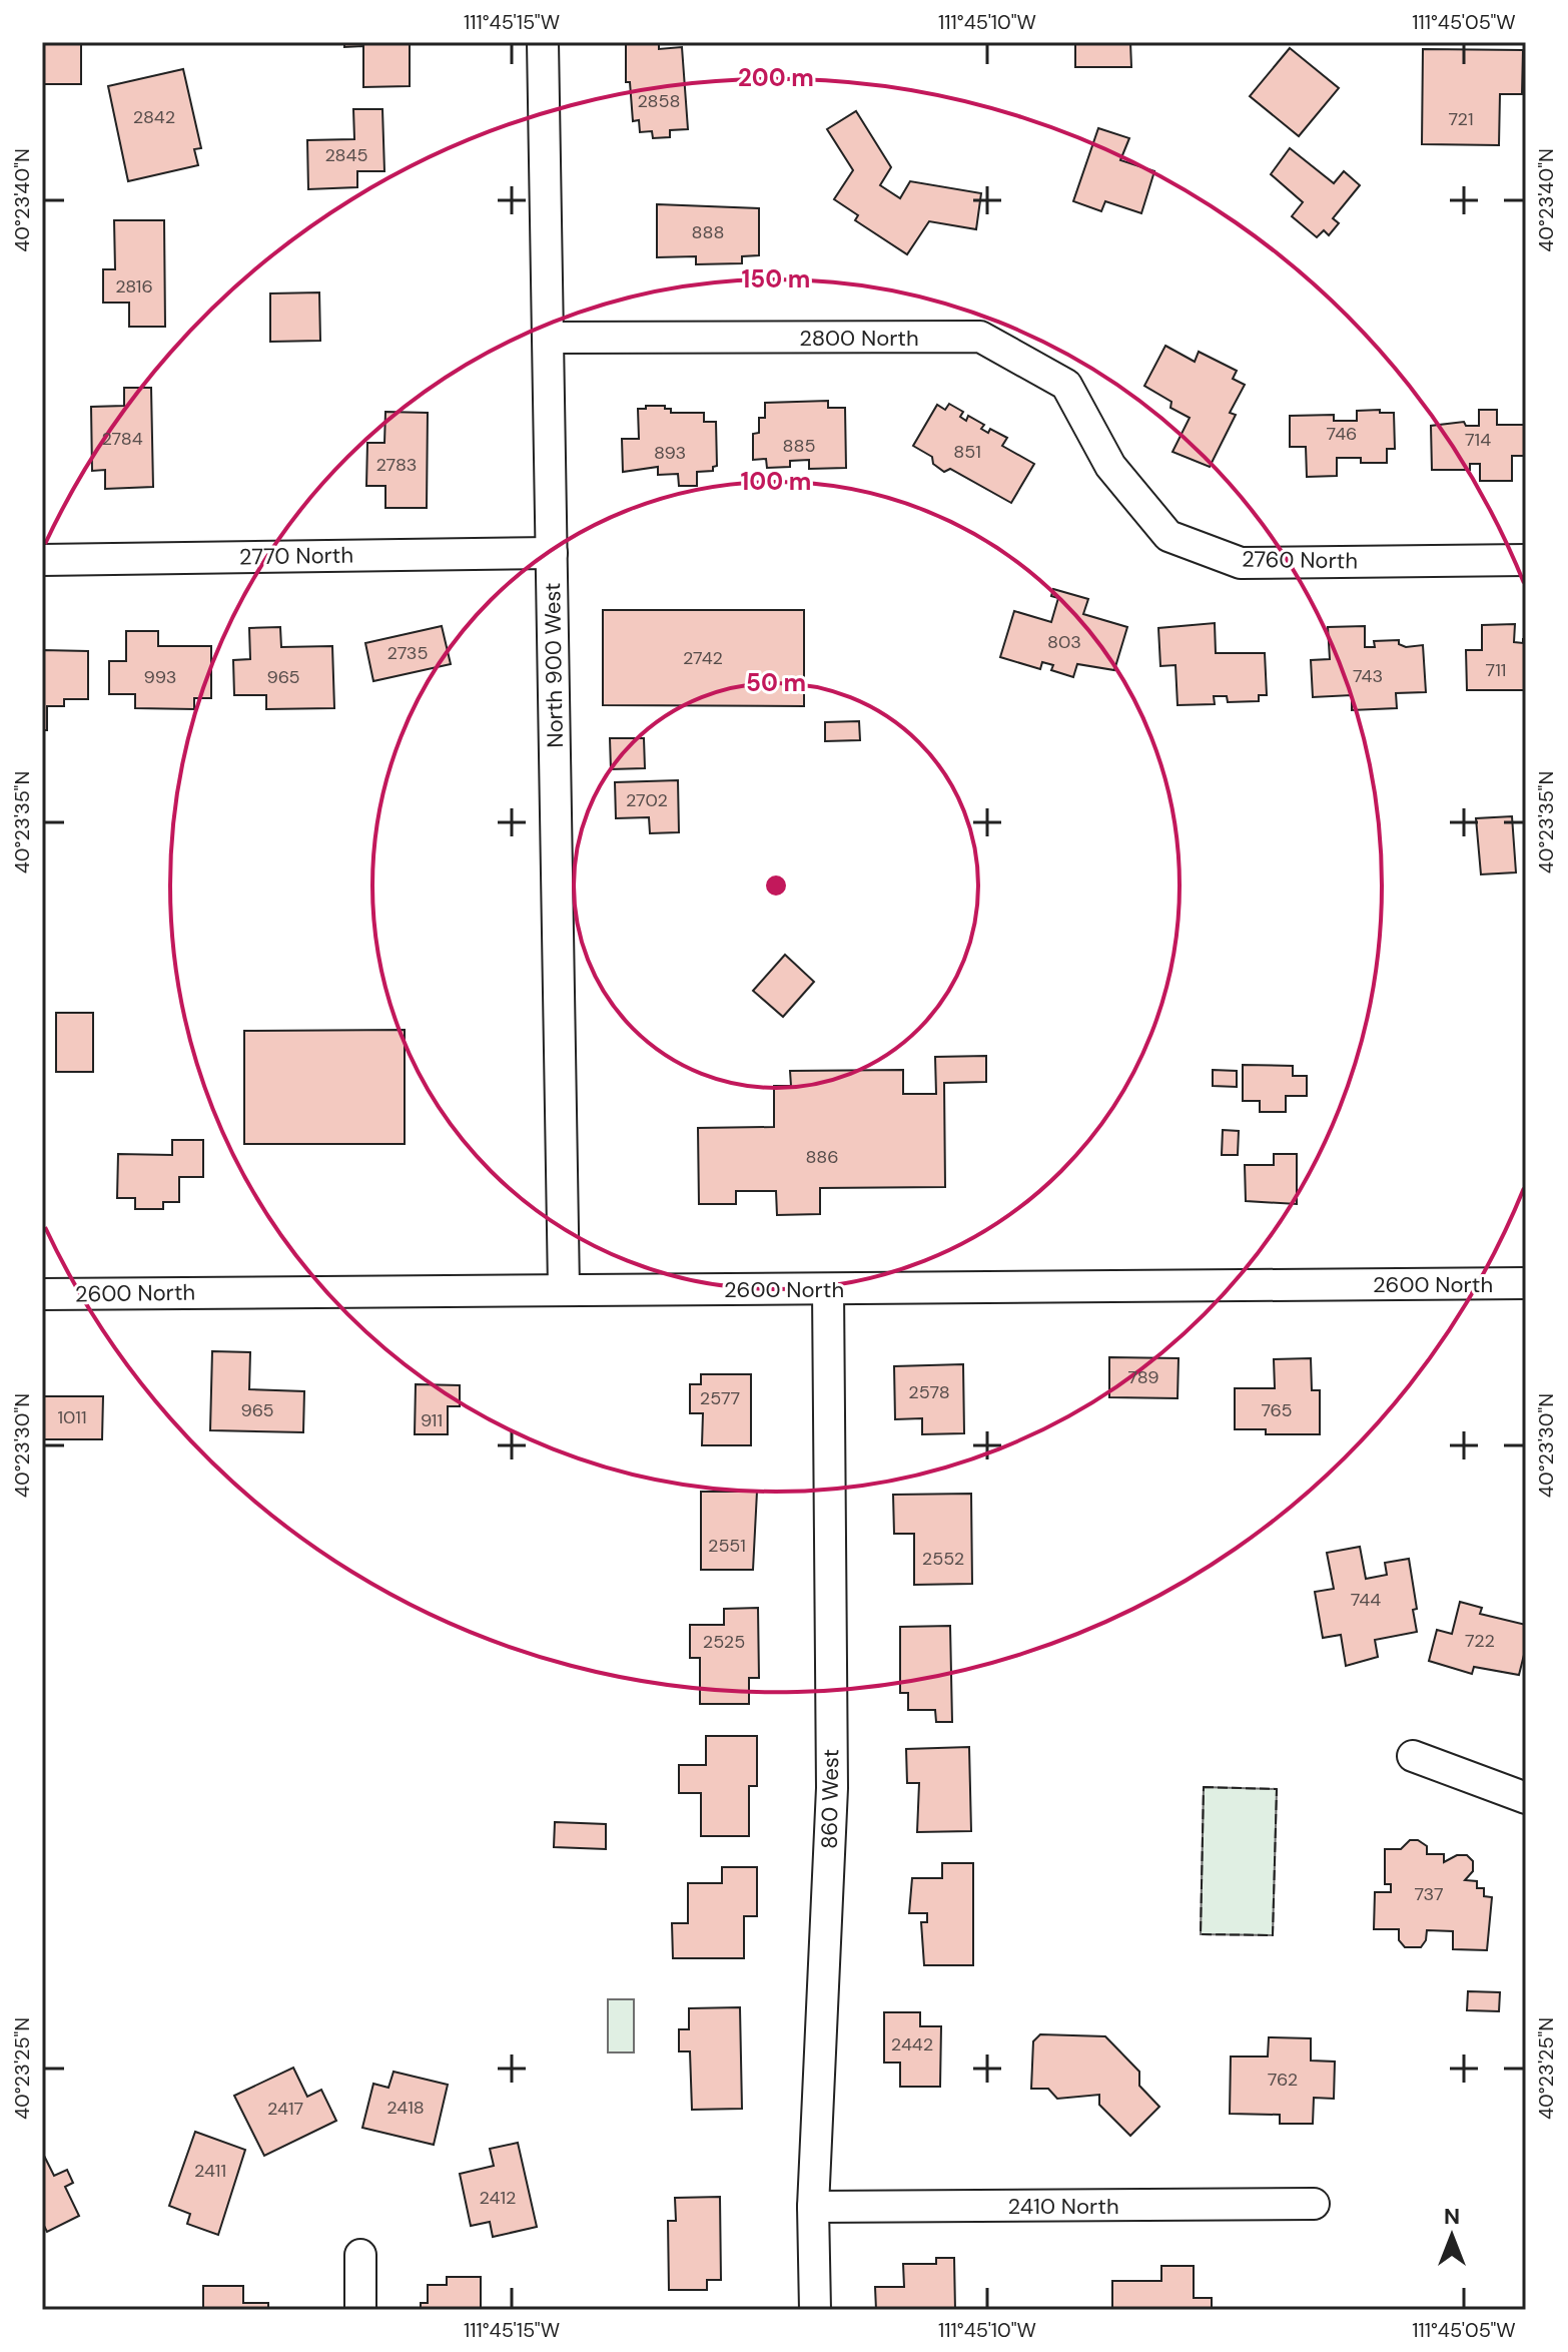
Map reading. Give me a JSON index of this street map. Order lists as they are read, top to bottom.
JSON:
{
  "streets": {
    "street": [
      "2800 North",
      "2770 North",
      "2760 North",
      "North 900 West",
      "2600 North",
      "860 West",
      "2410 North"
    ]
  },
  "crossings": [
    ["2800 North", "2760 North"],
    ["2800 North", "North 900 West"],
    ["2770 North", "North 900 West"],
    ["North 900 West", "2600 North"],
    ["2600 North", "860 West"],
    ["860 West", "2410 North"]
  ],
  "house_numbers": [
    "2858",
    "2842",
    "721",
    "2845",
    "888",
    "2816",
    "746",
    "2784",
    "714",
    "885",
    "851",
    "893",
    "2783",
    "803",
    "2735",
    "2742",
    "711",
    "743",
    "993",
    "965",
    "2702",
    "886",
    "789",
    "2578",
    "2577",
    "965",
    "765",
    "1011",
    "911",
    "2551",
    "2552",
    "744",
    "722",
    "2525",
    "737",
    "2442",
    "762",
    "2418",
    "2417",
    "2411",
    "2412"
  ],
  "north": "top",
  "coordinates": [
    "111°45'15\"W",
    "111°45'10\"W",
    "111°45'05\"W",
    "40°23'40\"N",
    "40°23'35\"N",
    "40°23'30\"N",
    "40°23'25\"N"
  ],
  "rings": [
    "200 m",
    "150 m",
    "100 m",
    "50 m"
  ]
}
